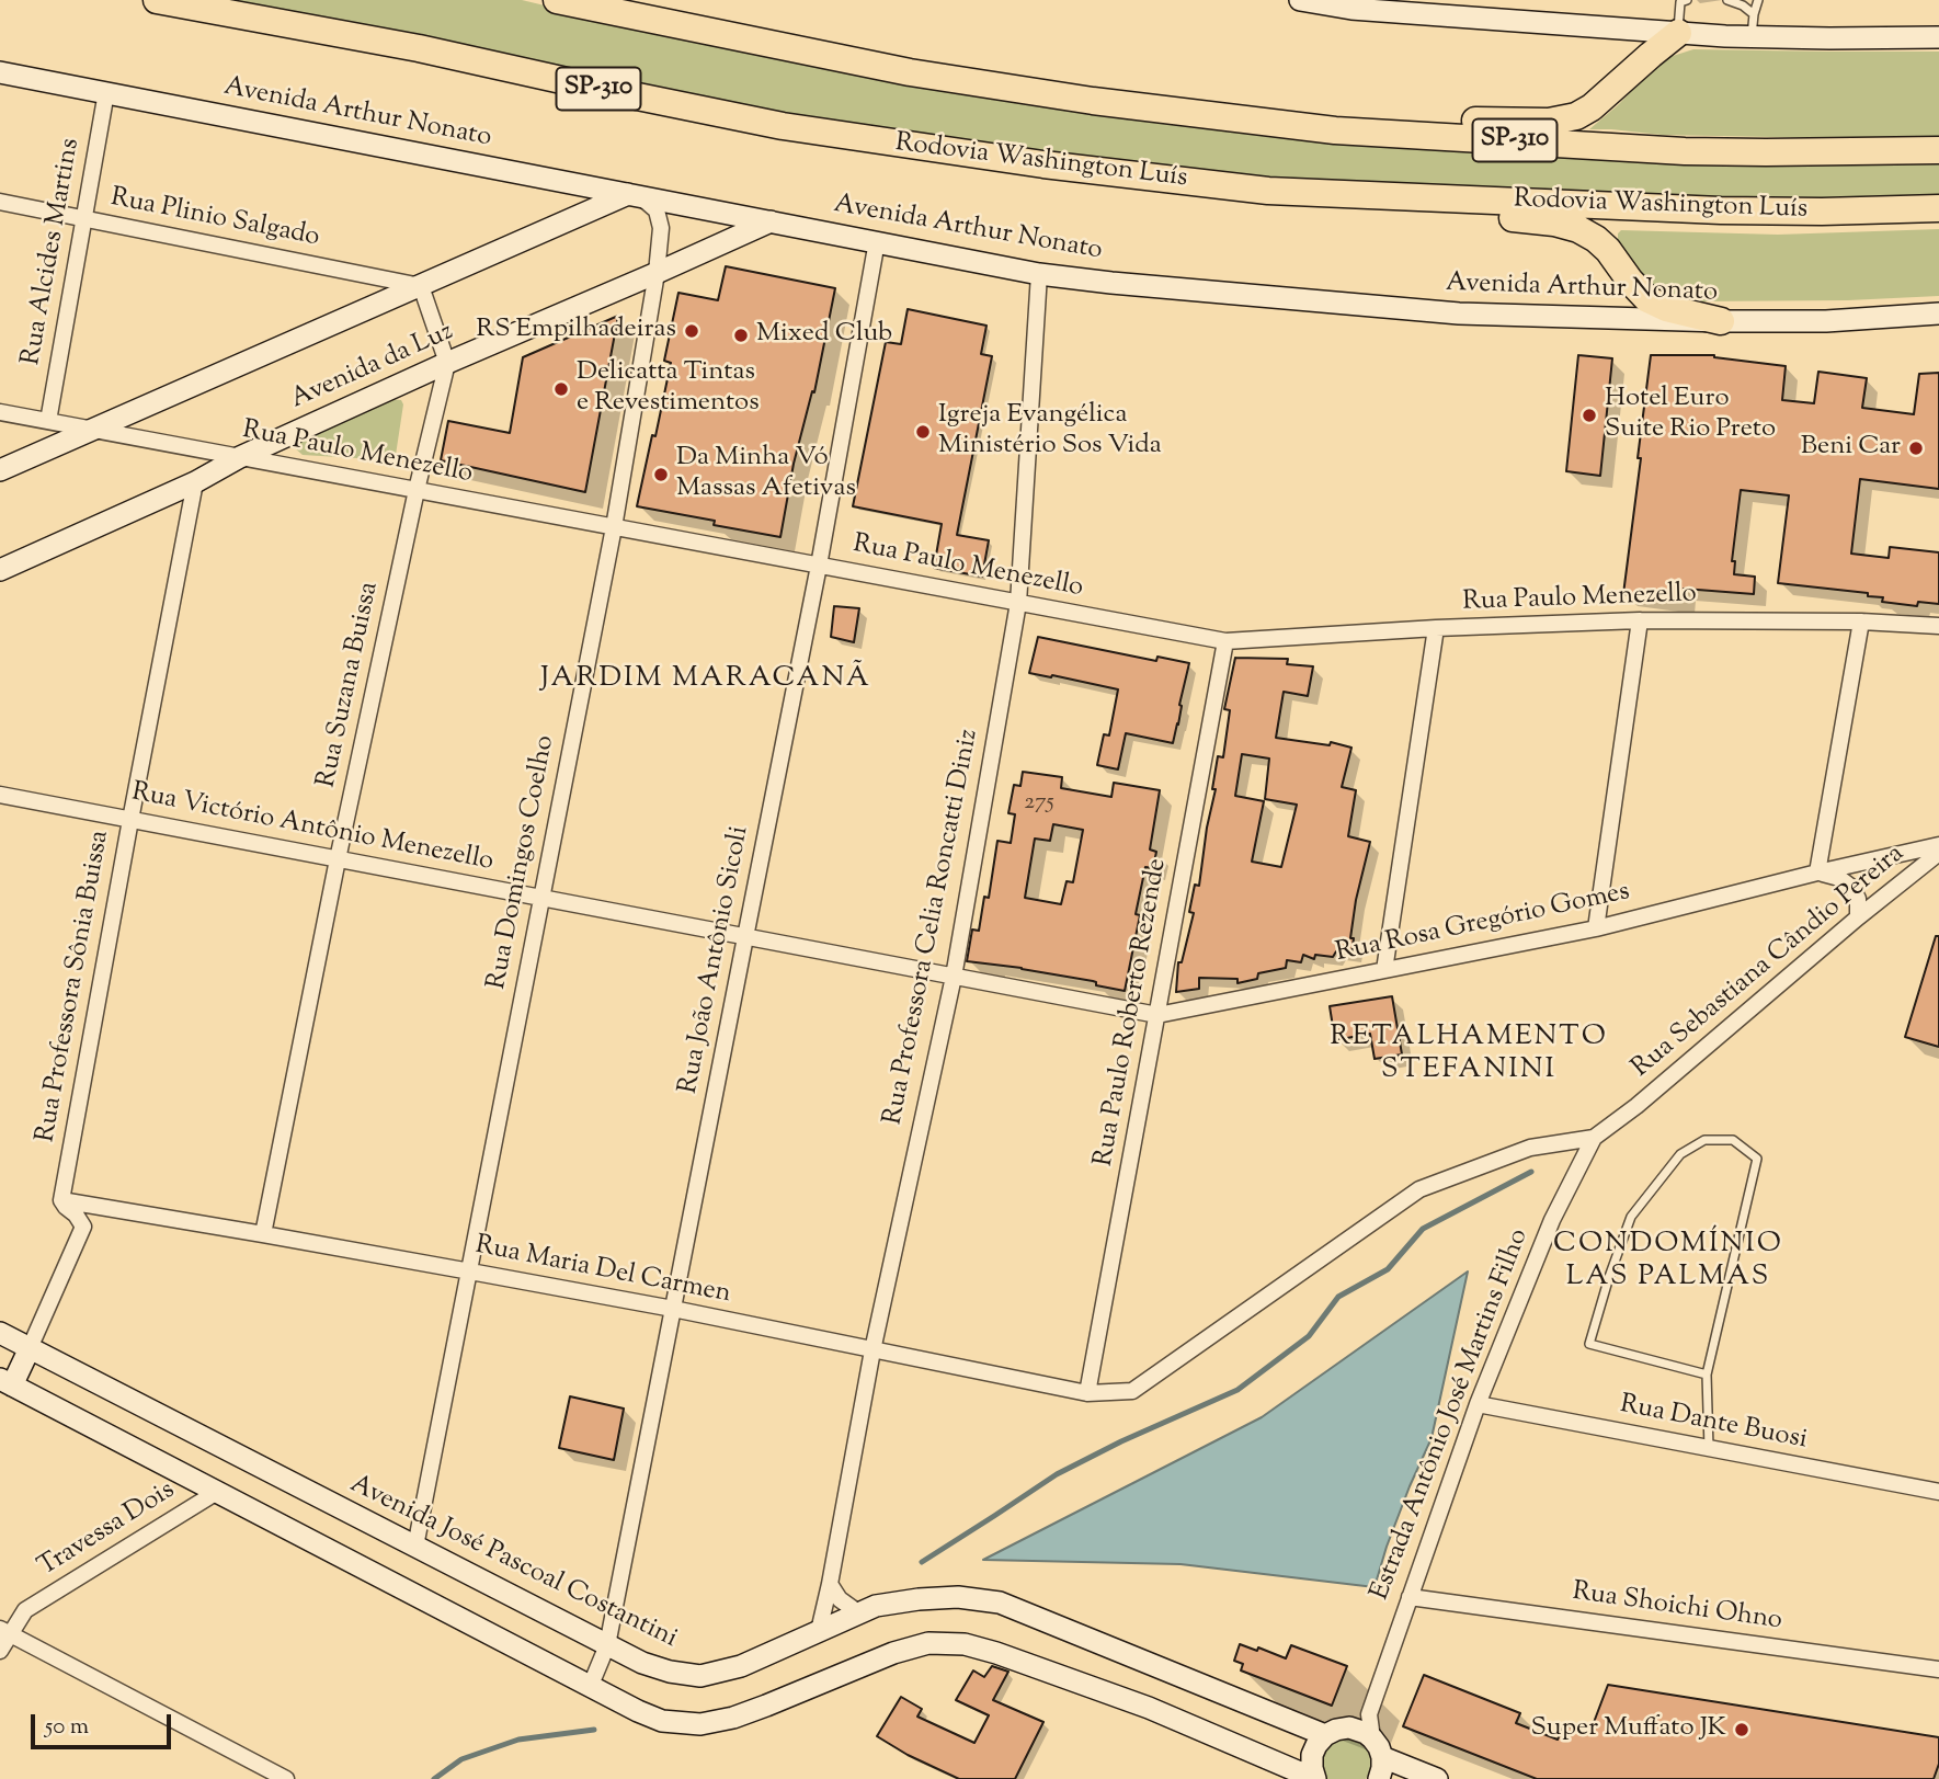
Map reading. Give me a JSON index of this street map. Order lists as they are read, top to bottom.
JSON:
{
  "streets": {
    "highway": ["SP-310", "Rodovia Washington Luís"],
    "main road": ["Avenida Arthur Nonato", "Avenida da Luz", "Avenida José Pascoal Costantini"],
    "street": [
      "Rua Plinio Salgado",
      "Rua Alcides Martins",
      "Rua Paulo Menezello",
      "Rua Suzana Buissa",
      "Rua Victório Antônio Menezello",
      "Rua Domingos Coelho",
      "Rua Rosa Gregório Gomes",
      "Rua Professora Celia Roncatti Diniz",
      "Rua João Antônio Sicoli",
      "Rua Sebastiana Cândio Pereira",
      "Rua Professora Sônia Buissa",
      "Rua Paulo Roberto Rezende",
      "Rua Maria Del Carmen",
      "Estrada Antônio José Martins Filho",
      "Rua Dante Buosi",
      "Travessa Dois",
      "Rua Shoichi Ohno"
    ]
  },
  "crossings": [
    ["Avenida Arthur Nonato", "Rua Alcides Martins"],
    ["Avenida Arthur Nonato", "Avenida da Luz"],
    ["Avenida Arthur Nonato", "Rua Domingos Coelho"],
    ["Avenida Arthur Nonato", "Rua Professora Celia Roncatti Diniz"],
    ["Avenida Arthur Nonato", "Rua João Antônio Sicoli"],
    ["Rua Plinio Salgado", "Rua Alcides Martins"],
    ["Rua Plinio Salgado", "Avenida da Luz"],
    ["Rua Alcides Martins", "Rua Paulo Menezello"],
    ["Avenida da Luz", "Rua Paulo Menezello"],
    ["Avenida da Luz", "Rua Suzana Buissa"],
    ["Avenida da Luz", "Rua Domingos Coelho"],
    ["Avenida da Luz", "Rua Professora Sônia Buissa"],
    ["Rua Paulo Menezello", "Rua Suzana Buissa"],
    ["Rua Paulo Menezello", "Rua Domingos Coelho"],
    ["Rua Paulo Menezello", "Rua Professora Celia Roncatti Diniz"],
    ["Rua Paulo Menezello", "Rua João Antônio Sicoli"],
    ["Rua Paulo Menezello", "Rua Paulo Roberto Rezende"],
    ["Rua Suzana Buissa", "Rua Victório Antônio Menezello"],
    ["Rua Suzana Buissa", "Rua Maria Del Carmen"],
    ["Rua Victório Antônio Menezello", "Rua Domingos Coelho"],
    ["Rua Victório Antônio Menezello", "Rua Rosa Gregório Gomes"],
    ["Rua Victório Antônio Menezello", "Rua Professora Celia Roncatti Diniz"],
    ["Rua Victório Antônio Menezello", "Rua João Antônio Sicoli"],
    ["Rua Victório Antônio Menezello", "Rua Professora Sônia Buissa"],
    ["Rua Victório Antônio Menezello", "Rua Paulo Roberto Rezende"],
    ["Rua Domingos Coelho", "Rua Maria Del Carmen"],
    ["Rua Domingos Coelho", "Avenida José Pascoal Costantini"],
    ["Rua Rosa Gregório Gomes", "Rua Paulo Roberto Rezende"],
    ["Rua Professora Celia Roncatti Diniz", "Rua Maria Del Carmen"],
    ["Rua Professora Celia Roncatti Diniz", "Avenida José Pascoal Costantini"],
    ["Rua João Antônio Sicoli", "Rua Maria Del Carmen"],
    ["Rua João Antônio Sicoli", "Avenida José Pascoal Costantini"],
    ["Rua Sebastiana Cândio Pereira", "Rua Maria Del Carmen"],
    ["Rua Sebastiana Cândio Pereira", "Estrada Antônio José Martins Filho"],
    ["Rua Professora Sônia Buissa", "Rua Maria Del Carmen"],
    ["Rua Paulo Roberto Rezende", "Rua Maria Del Carmen"],
    ["Rua Maria Del Carmen", "Estrada Antônio José Martins Filho"],
    ["Estrada Antônio José Martins Filho", "Rua Dante Buosi"],
    ["Estrada Antônio José Martins Filho", "Rua Shoichi Ohno"]
  ],
  "districts": ["JARDIM MARACANÃ", "RETALHAMENTO STEFANINI", "CONDOMÍNIO LAS PALMAS"],
  "places": [
    "RS Empilhadeiras",
    "Mixed Club",
    "Delicatta Tintas e Revestimentos",
    "Hotel Euro Suite Rio Preto",
    "Igreja Evangélica Ministério Sos Vida",
    "Beni Car",
    "Da Minha Vó Massas Afetivas",
    "Super Muffato JK"
  ],
  "house_numbers": ["275"],
  "scale_bar": "50 m"
}
